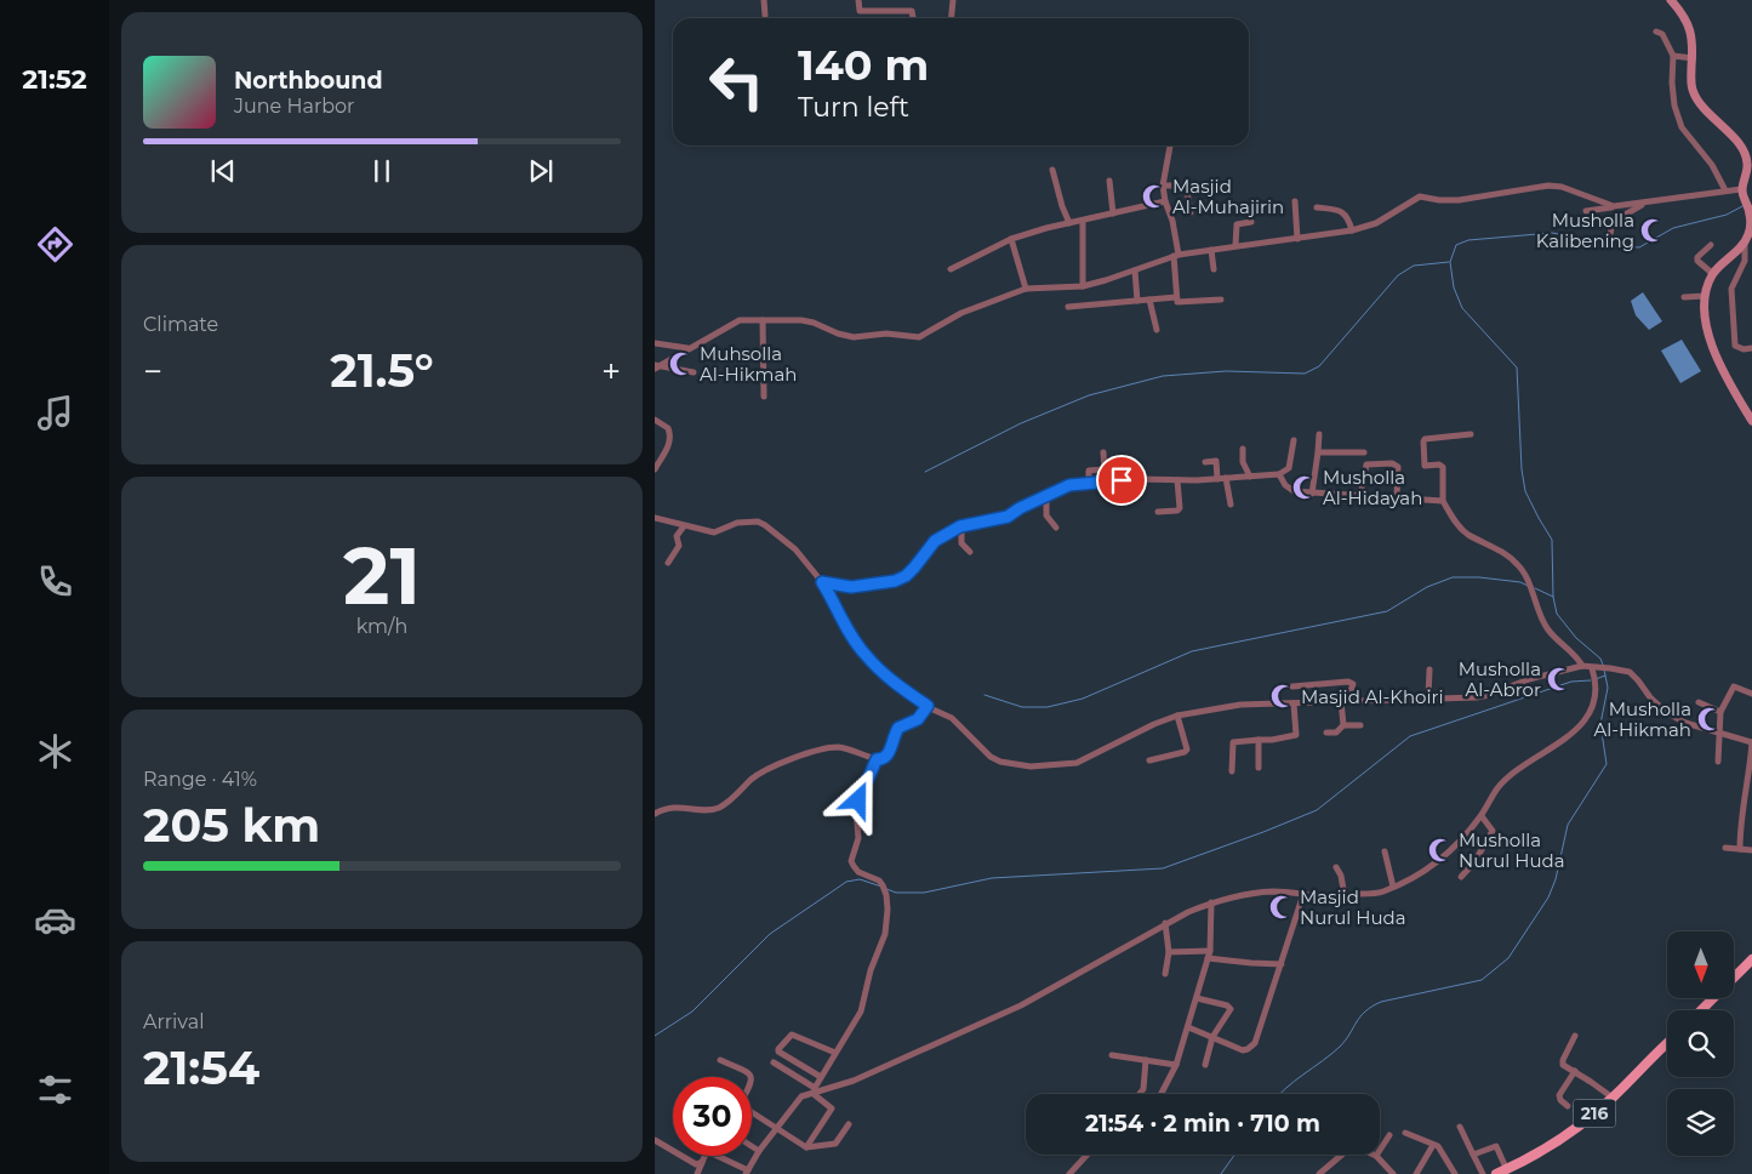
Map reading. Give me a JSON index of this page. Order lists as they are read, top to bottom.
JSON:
{
  "streets": {
    "main road": ["216"]
  },
  "places": {
    "mosque": [
      "Masjid Al-Muhajirin",
      "Musholla Kalibening",
      "Muhsolla Al-Hikmah",
      "Musholla Al-Hidayah",
      "Musholla Al-Abror",
      "Masjid Al-Khoiri",
      "Musholla Al-Hikmah",
      "Musholla Nurul Huda",
      "Masjid Nurul Huda"
    ]
  },
  "north": "bottom",
  "page": {
    "tabs": "21:52",
    "turn": ["140 m", "Turn left"],
    "song": ["Northbound", "June Harbor"],
    "tile": [
      "Climate",
      ["21", "km/h"],
      ["Range · 41%", "205 km"],
      ["Arrival", "21:54"]
    ],
    "heat": ["−", "21.5°", "+"],
    "limit": "30",
    "trip": "21:54 · 2 min · 710 m"
  }
}
